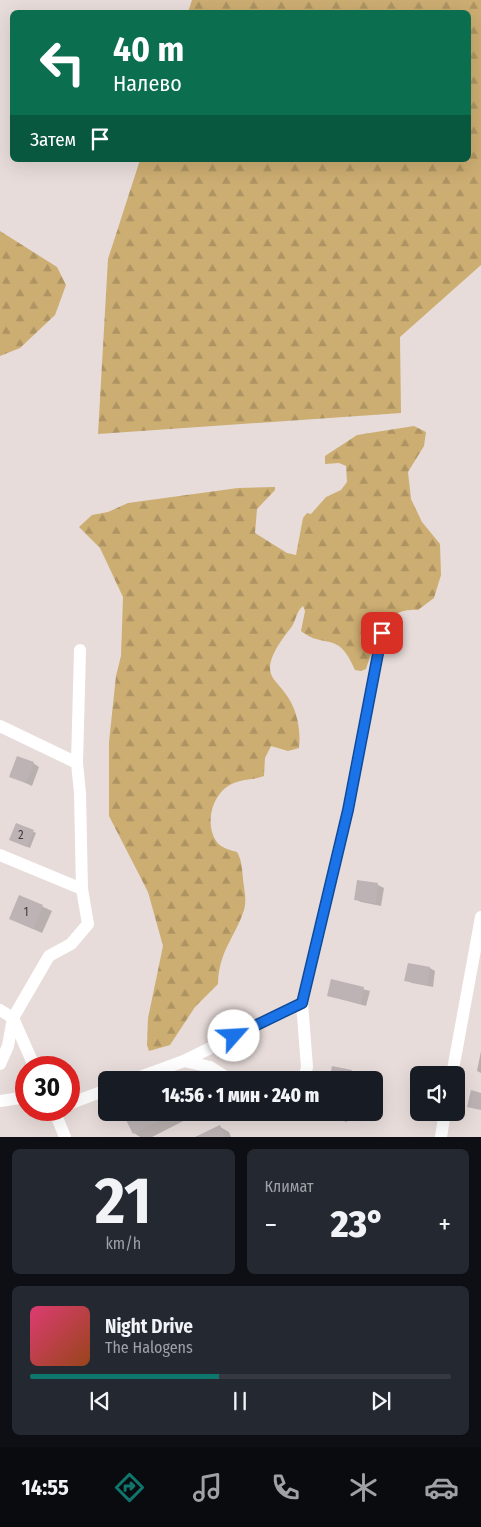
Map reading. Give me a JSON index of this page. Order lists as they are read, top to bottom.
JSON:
{
  "house_numbers": ["2", "1"],
  "page": {
    "turn": ["40 m", "Налево"],
    "then": "Затем",
    "limit": "30",
    "trip": "14:56 · 1 мин · 240 m",
    "tile": [
      ["21", "km/h"],
      "Климат"
    ],
    "heat": ["−", "23°", "+"],
    "song": ["Night Drive", "The Halogens"],
    "tabs": "14:55"
  }
}
